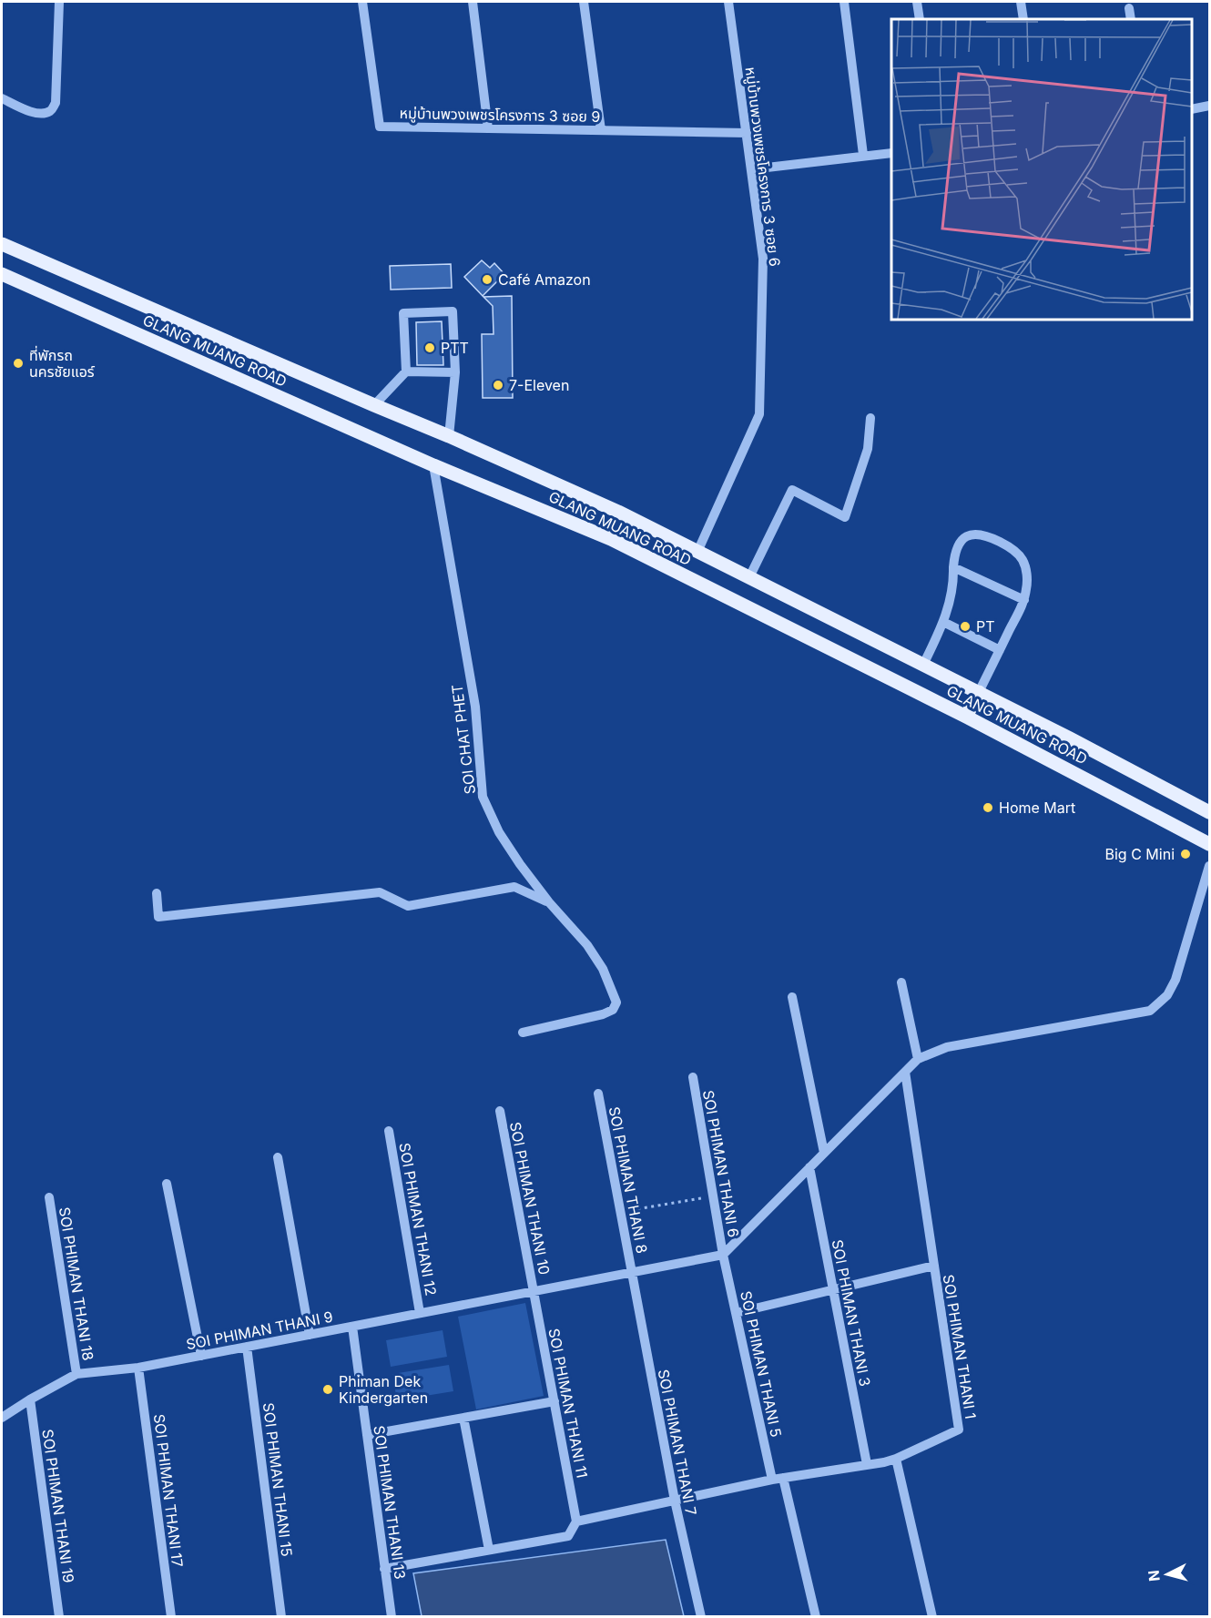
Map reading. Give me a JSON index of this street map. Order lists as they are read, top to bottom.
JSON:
{
  "streets": {
    "main road": ["GLANG MUANG ROAD"],
    "street": [
      "หมู่บ้านพวงเพชรโครงการ 3 ซอย 9",
      "หมู่บ้านพวงเพชรโครงการ 3 ซอย 6",
      "SOI CHAT PHET",
      "SOI PHIMAN THANI 6",
      "SOI PHIMAN THANI 8",
      "SOI PHIMAN THANI 10",
      "SOI PHIMAN THANI 12",
      "SOI PHIMAN THANI 18",
      "SOI PHIMAN THANI 3",
      "SOI PHIMAN THANI 9",
      "SOI PHIMAN THANI 1",
      "SOI PHIMAN THANI 5",
      "SOI PHIMAN THANI 11",
      "SOI PHIMAN THANI 7",
      "SOI PHIMAN THANI 15",
      "SOI PHIMAN THANI 17",
      "SOI PHIMAN THANI 13",
      "SOI PHIMAN THANI 19"
    ]
  },
  "crossings": [
    ["หมู่บ้านพวงเพชรโครงการ 3 ซอย 9", "หมู่บ้านพวงเพชรโครงการ 3 ซอย 6"],
    ["หมู่บ้านพวงเพชรโครงการ 3 ซอย 6", "GLANG MUANG ROAD"],
    ["GLANG MUANG ROAD", "SOI CHAT PHET"],
    ["SOI PHIMAN THANI 6", "SOI PHIMAN THANI 9"],
    ["SOI PHIMAN THANI 6", "SOI PHIMAN THANI 5"],
    ["SOI PHIMAN THANI 8", "SOI PHIMAN THANI 9"],
    ["SOI PHIMAN THANI 8", "SOI PHIMAN THANI 7"],
    ["SOI PHIMAN THANI 10", "SOI PHIMAN THANI 9"],
    ["SOI PHIMAN THANI 10", "SOI PHIMAN THANI 11"],
    ["SOI PHIMAN THANI 12", "SOI PHIMAN THANI 9"],
    ["SOI PHIMAN THANI 18", "SOI PHIMAN THANI 9"],
    ["SOI PHIMAN THANI 9", "SOI PHIMAN THANI 5"],
    ["SOI PHIMAN THANI 9", "SOI PHIMAN THANI 11"],
    ["SOI PHIMAN THANI 9", "SOI PHIMAN THANI 7"],
    ["SOI PHIMAN THANI 9", "SOI PHIMAN THANI 15"],
    ["SOI PHIMAN THANI 9", "SOI PHIMAN THANI 17"],
    ["SOI PHIMAN THANI 9", "SOI PHIMAN THANI 13"],
    ["SOI PHIMAN THANI 9", "SOI PHIMAN THANI 19"]
  ],
  "places": [
    "Café Amazon",
    "PTT",
    "ที่พักรถ นครชัยแอร์",
    "7-Eleven",
    "PT",
    "Home Mart",
    "Big C Mini",
    "Phiman Dek Kindergarten"
  ],
  "north": "left"
}
